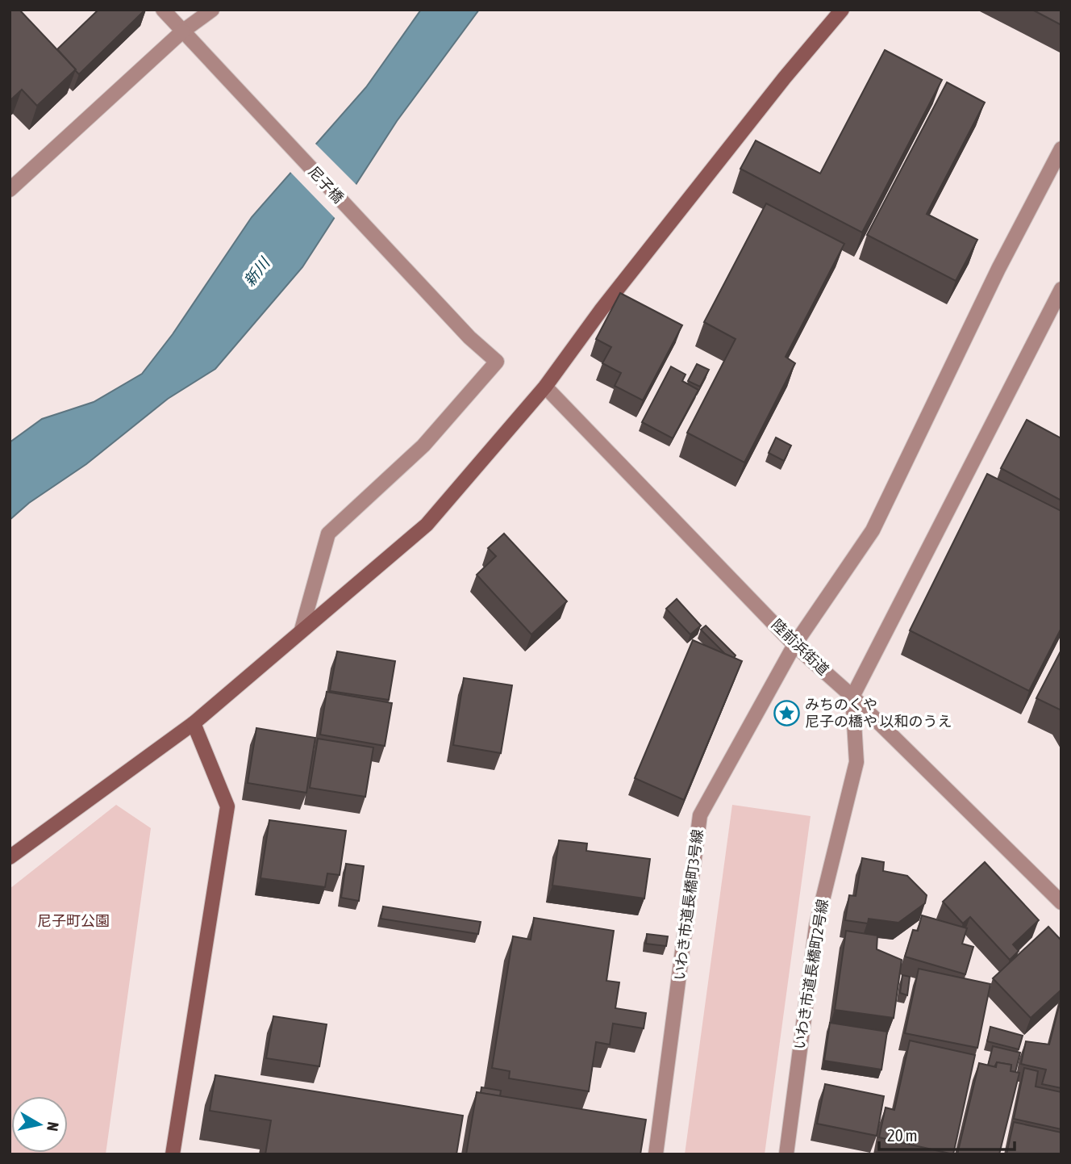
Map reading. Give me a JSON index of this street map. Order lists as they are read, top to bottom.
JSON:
{
  "streets": {
    "street": [
      "尼子橋",
      "陸前浜街道",
      "いわき市道長橋町3号線",
      "いわき市道長橋町2号線"
    ]
  },
  "crossings": [
    ["陸前浜街道", "いわき市道長橋町3号線"],
    ["陸前浜街道", "いわき市道長橋町2号線"]
  ],
  "water": ["新川"],
  "parks": ["尼子町公園"],
  "places": {
    "place": ["みちのくや 尼子の橋や 以和のうえ"]
  },
  "scale_bar": "20 m",
  "north": "right"
}
